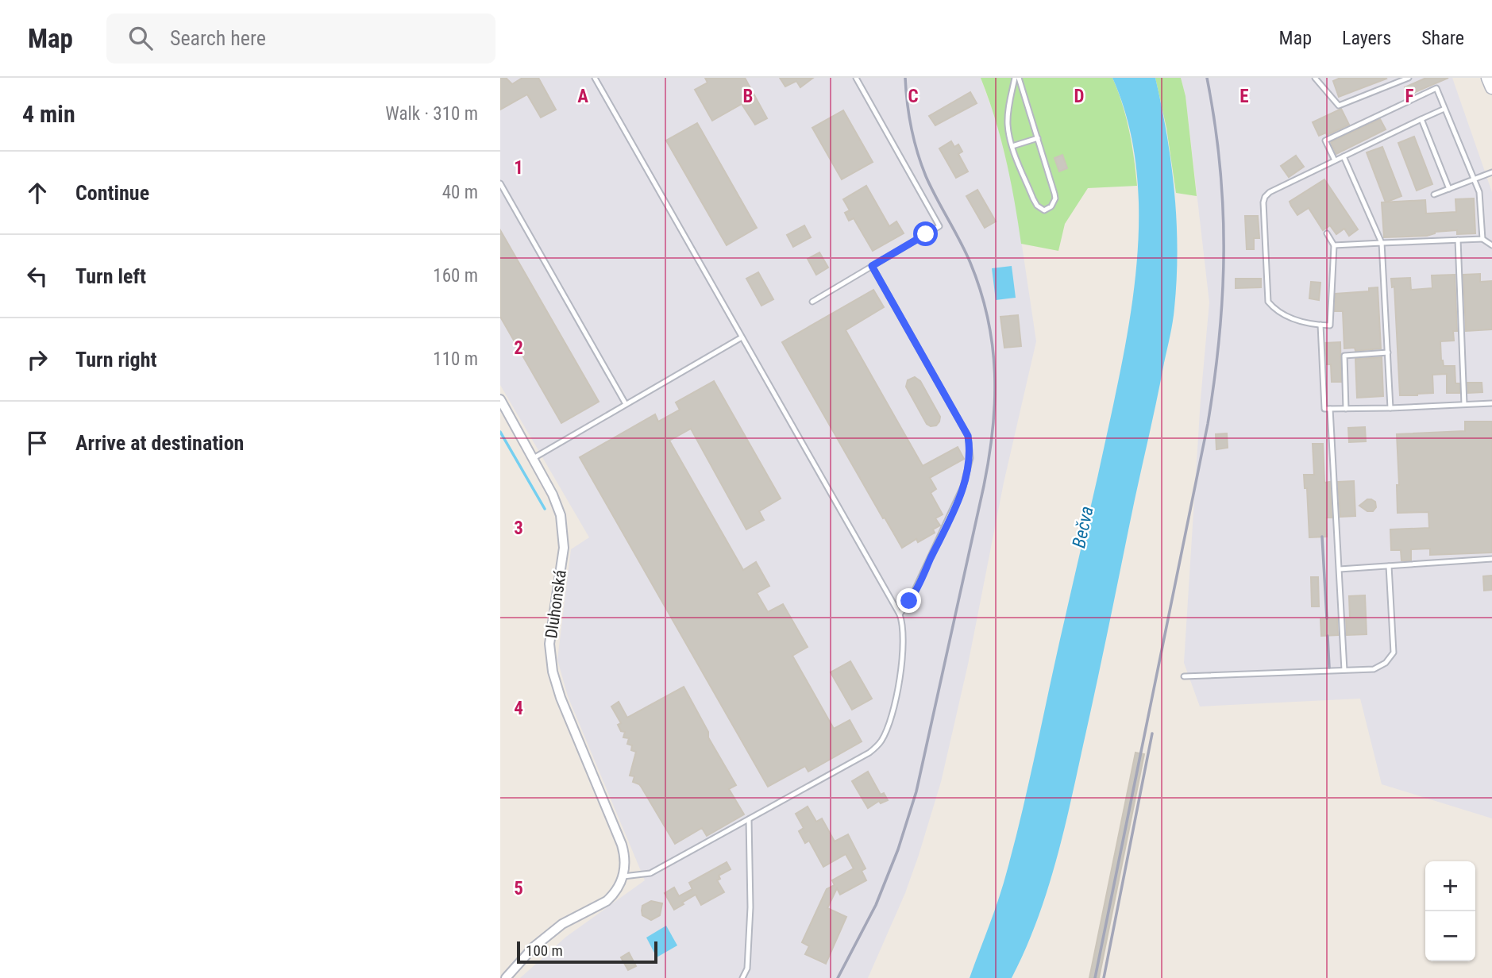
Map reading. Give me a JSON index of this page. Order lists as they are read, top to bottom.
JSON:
{
  "streets": {
    "street": ["Dluhonská"]
  },
  "water": ["Bečva"],
  "scale_bar": "100 m",
  "page": {
    "header": "Map",
    "search": "Search here",
    "nav": ["Map", "Layers", "Share"],
    "heading": ["4 min", "Walk · 310 m"],
    "list": [
      ["Continue", "40 m"],
      ["Turn left", "160 m"],
      ["Turn right", "110 m"],
      "Arrive at destination"
    ],
    "map_buttons": ["+", "−"],
    "scale": "100 m"
  },
  "grid": {
    "columns": [
      "A",
      "B",
      "C",
      "D",
      "E",
      "F"
    ],
    "rows": [
      "1",
      "2",
      "3",
      "4",
      "5"
    ]
  }
}
